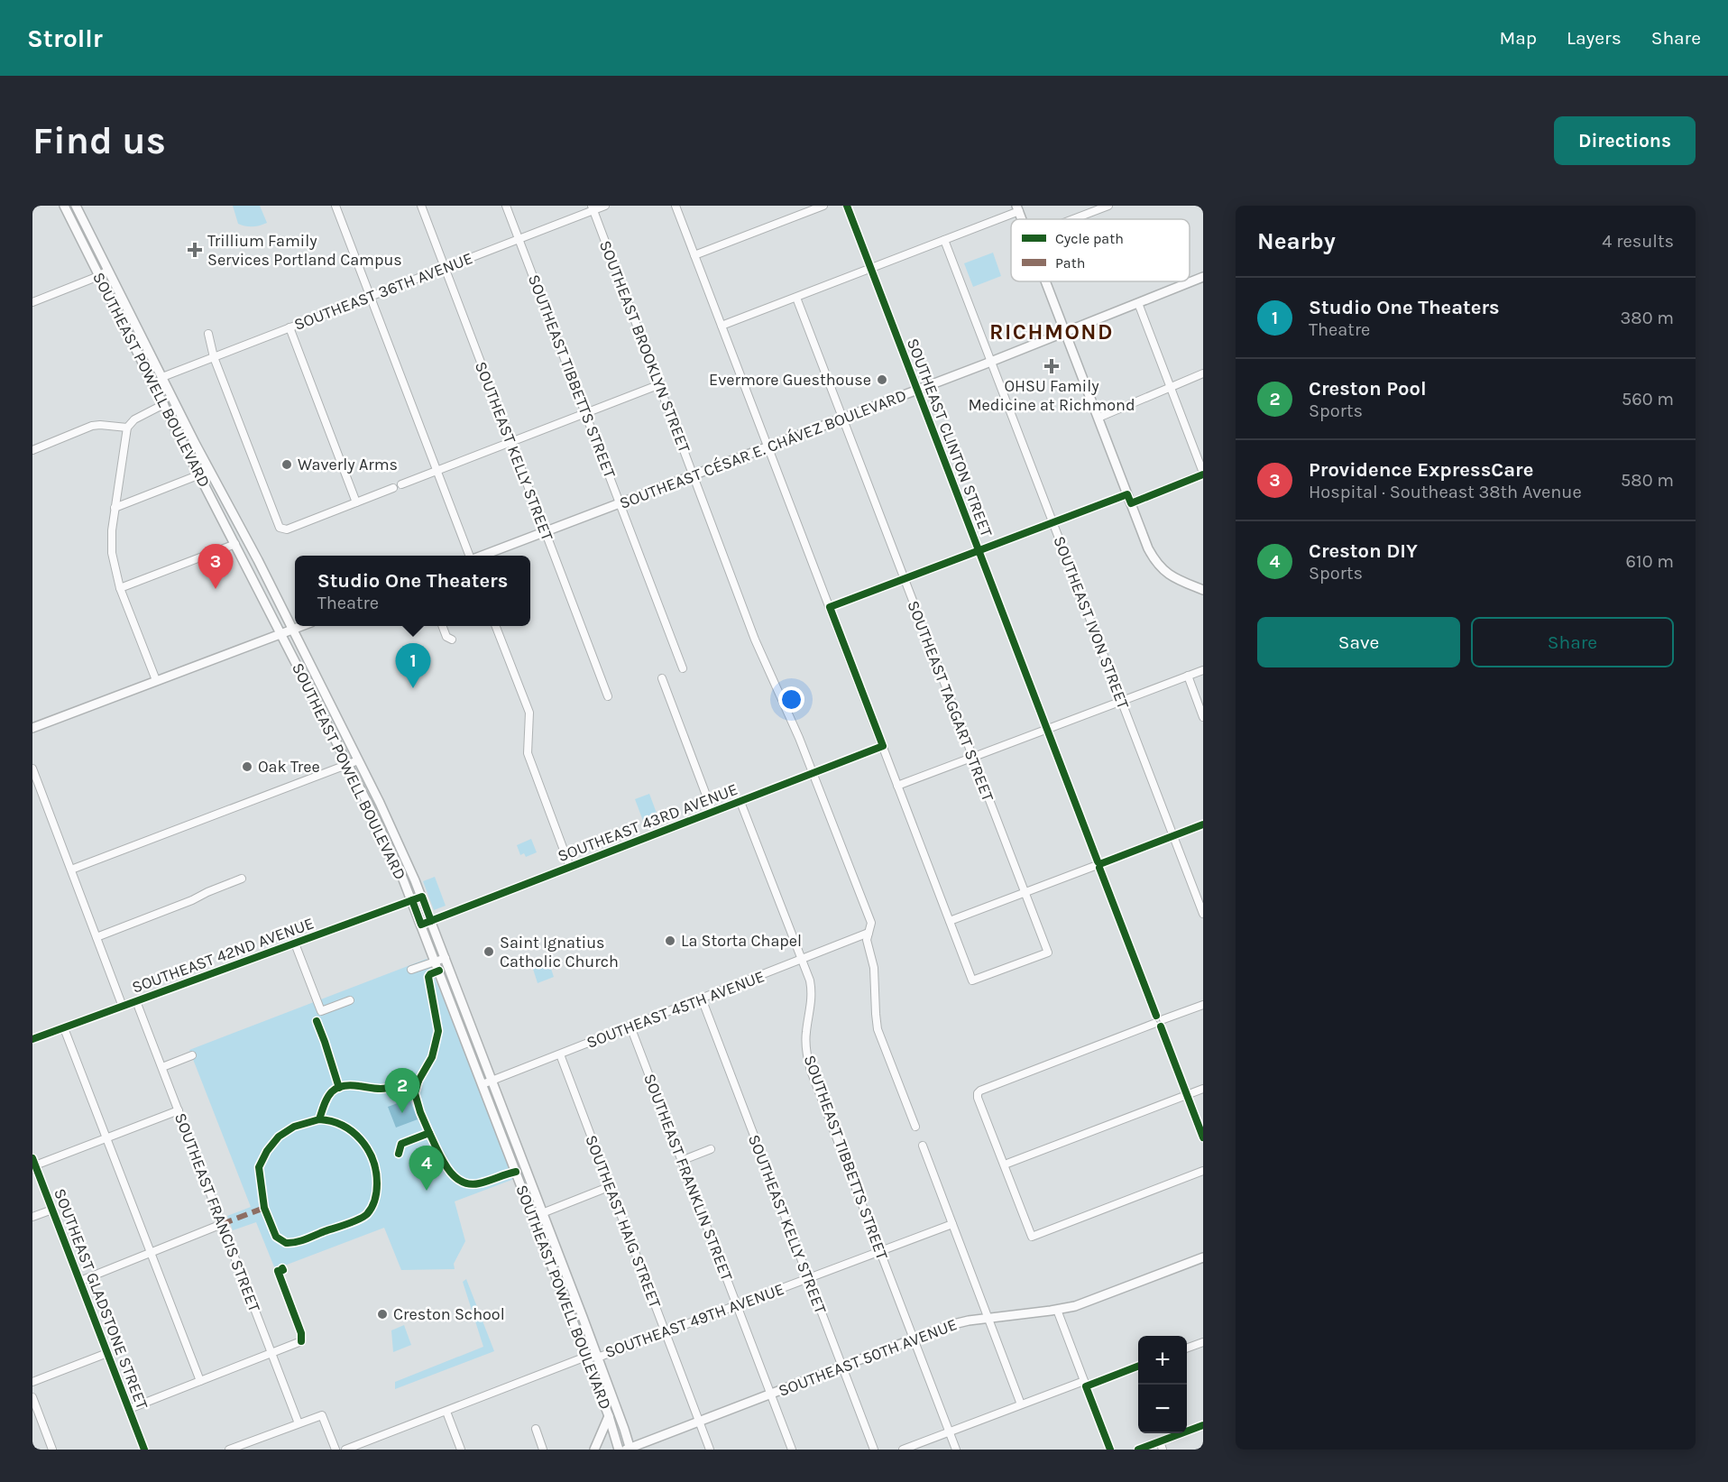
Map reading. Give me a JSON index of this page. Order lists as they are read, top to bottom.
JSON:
{
  "streets": {
    "main road": ["SOUTHEAST POWELL BOULEVARD", "SOUTHEAST CÉSAR E. CHÁVEZ BOULEVARD", "SOUTHEAST 50TH AVENUE"],
    "street": [
      "SOUTHEAST 36TH AVENUE",
      "SOUTHEAST BROOKLYN STREET",
      "SOUTHEAST TIBBETTS STREET",
      "SOUTHEAST CLINTON STREET",
      "SOUTHEAST KELLY STREET",
      "SOUTHEAST IVON STREET",
      "SOUTHEAST TAGGART STREET",
      "SOUTHEAST 43RD AVENUE",
      "SOUTHEAST 42ND AVENUE",
      "SOUTHEAST 45TH AVENUE",
      "SOUTHEAST FRANKLIN STREET",
      "SOUTHEAST FRANCIS STREET",
      "SOUTHEAST HAIG STREET",
      "SOUTHEAST GLADSTONE STREET",
      "SOUTHEAST 49TH AVENUE"
    ]
  },
  "crossings": [
    ["SOUTHEAST 36TH AVENUE", "SOUTHEAST BROOKLYN STREET"],
    ["SOUTHEAST 36TH AVENUE", "SOUTHEAST TIBBETTS STREET"],
    ["SOUTHEAST 36TH AVENUE", "SOUTHEAST POWELL BOULEVARD"],
    ["SOUTHEAST 36TH AVENUE", "SOUTHEAST KELLY STREET"],
    ["SOUTHEAST BROOKLYN STREET", "SOUTHEAST CÉSAR E. CHÁVEZ BOULEVARD"],
    ["SOUTHEAST BROOKLYN STREET", "SOUTHEAST 43RD AVENUE"],
    ["SOUTHEAST BROOKLYN STREET", "SOUTHEAST 45TH AVENUE"],
    ["SOUTHEAST TIBBETTS STREET", "SOUTHEAST CÉSAR E. CHÁVEZ BOULEVARD"],
    ["SOUTHEAST TIBBETTS STREET", "SOUTHEAST 43RD AVENUE"],
    ["SOUTHEAST TIBBETTS STREET", "SOUTHEAST 45TH AVENUE"],
    ["SOUTHEAST TIBBETTS STREET", "SOUTHEAST 49TH AVENUE"],
    ["SOUTHEAST TIBBETTS STREET", "SOUTHEAST 50TH AVENUE"],
    ["SOUTHEAST POWELL BOULEVARD", "SOUTHEAST 43RD AVENUE"],
    ["SOUTHEAST POWELL BOULEVARD", "SOUTHEAST 42ND AVENUE"],
    ["SOUTHEAST POWELL BOULEVARD", "SOUTHEAST 45TH AVENUE"],
    ["SOUTHEAST POWELL BOULEVARD", "SOUTHEAST 49TH AVENUE"],
    ["SOUTHEAST POWELL BOULEVARD", "SOUTHEAST 50TH AVENUE"],
    ["SOUTHEAST CLINTON STREET", "SOUTHEAST CÉSAR E. CHÁVEZ BOULEVARD"],
    ["SOUTHEAST CÉSAR E. CHÁVEZ BOULEVARD", "SOUTHEAST KELLY STREET"],
    ["SOUTHEAST CÉSAR E. CHÁVEZ BOULEVARD", "SOUTHEAST IVON STREET"],
    ["SOUTHEAST CÉSAR E. CHÁVEZ BOULEVARD", "SOUTHEAST TAGGART STREET"],
    ["SOUTHEAST KELLY STREET", "SOUTHEAST 45TH AVENUE"],
    ["SOUTHEAST KELLY STREET", "SOUTHEAST 49TH AVENUE"],
    ["SOUTHEAST KELLY STREET", "SOUTHEAST 50TH AVENUE"],
    ["SOUTHEAST 42ND AVENUE", "SOUTHEAST FRANCIS STREET"],
    ["SOUTHEAST 45TH AVENUE", "SOUTHEAST FRANKLIN STREET"],
    ["SOUTHEAST 45TH AVENUE", "SOUTHEAST HAIG STREET"],
    ["SOUTHEAST FRANKLIN STREET", "SOUTHEAST 49TH AVENUE"],
    ["SOUTHEAST FRANKLIN STREET", "SOUTHEAST 50TH AVENUE"],
    ["SOUTHEAST HAIG STREET", "SOUTHEAST 49TH AVENUE"],
    ["SOUTHEAST HAIG STREET", "SOUTHEAST 50TH AVENUE"]
  ],
  "districts": ["RICHMOND"],
  "places": {
    "health": ["Trillium Family Services Portland Campus", "OHSU Family Medicine at Richmond"],
    "other": [
      "Evermore Guesthouse",
      "Waverly Arms",
      "Oak Tree",
      "La Storta Chapel",
      "Saint Ignatius Catholic Church",
      "Creston School"
    ]
  },
  "legend": ["Cycle path", "Path"],
  "page": {
    "header": "Strollr",
    "nav": ["Map", "Layers", "Share"],
    "buttons": [
      "Directions",
      ["Save", "Share"]
    ],
    "title": "Find us",
    "heading": ["Nearby", "4 results"],
    "list": [
      {
        "mark": "1",
        "name": "Studio One Theaters",
        "note": "Theatre",
        "value": "380 m"
      },
      {
        "mark": "2",
        "name": "Creston Pool",
        "note": "Sports",
        "value": "560 m"
      },
      {
        "mark": "3",
        "name": "Providence ExpressCare",
        "note": "Hospital · Southeast 38th Avenue",
        "value": "580 m"
      },
      {
        "mark": "4",
        "name": "Creston DIY",
        "note": "Sports",
        "value": "610 m"
      }
    ],
    "pins": [
      "3",
      "1",
      "2",
      "4"
    ],
    "popup": ["Studio One Theaters", "Theatre"],
    "map_buttons": ["+", "−"]
  }
}
